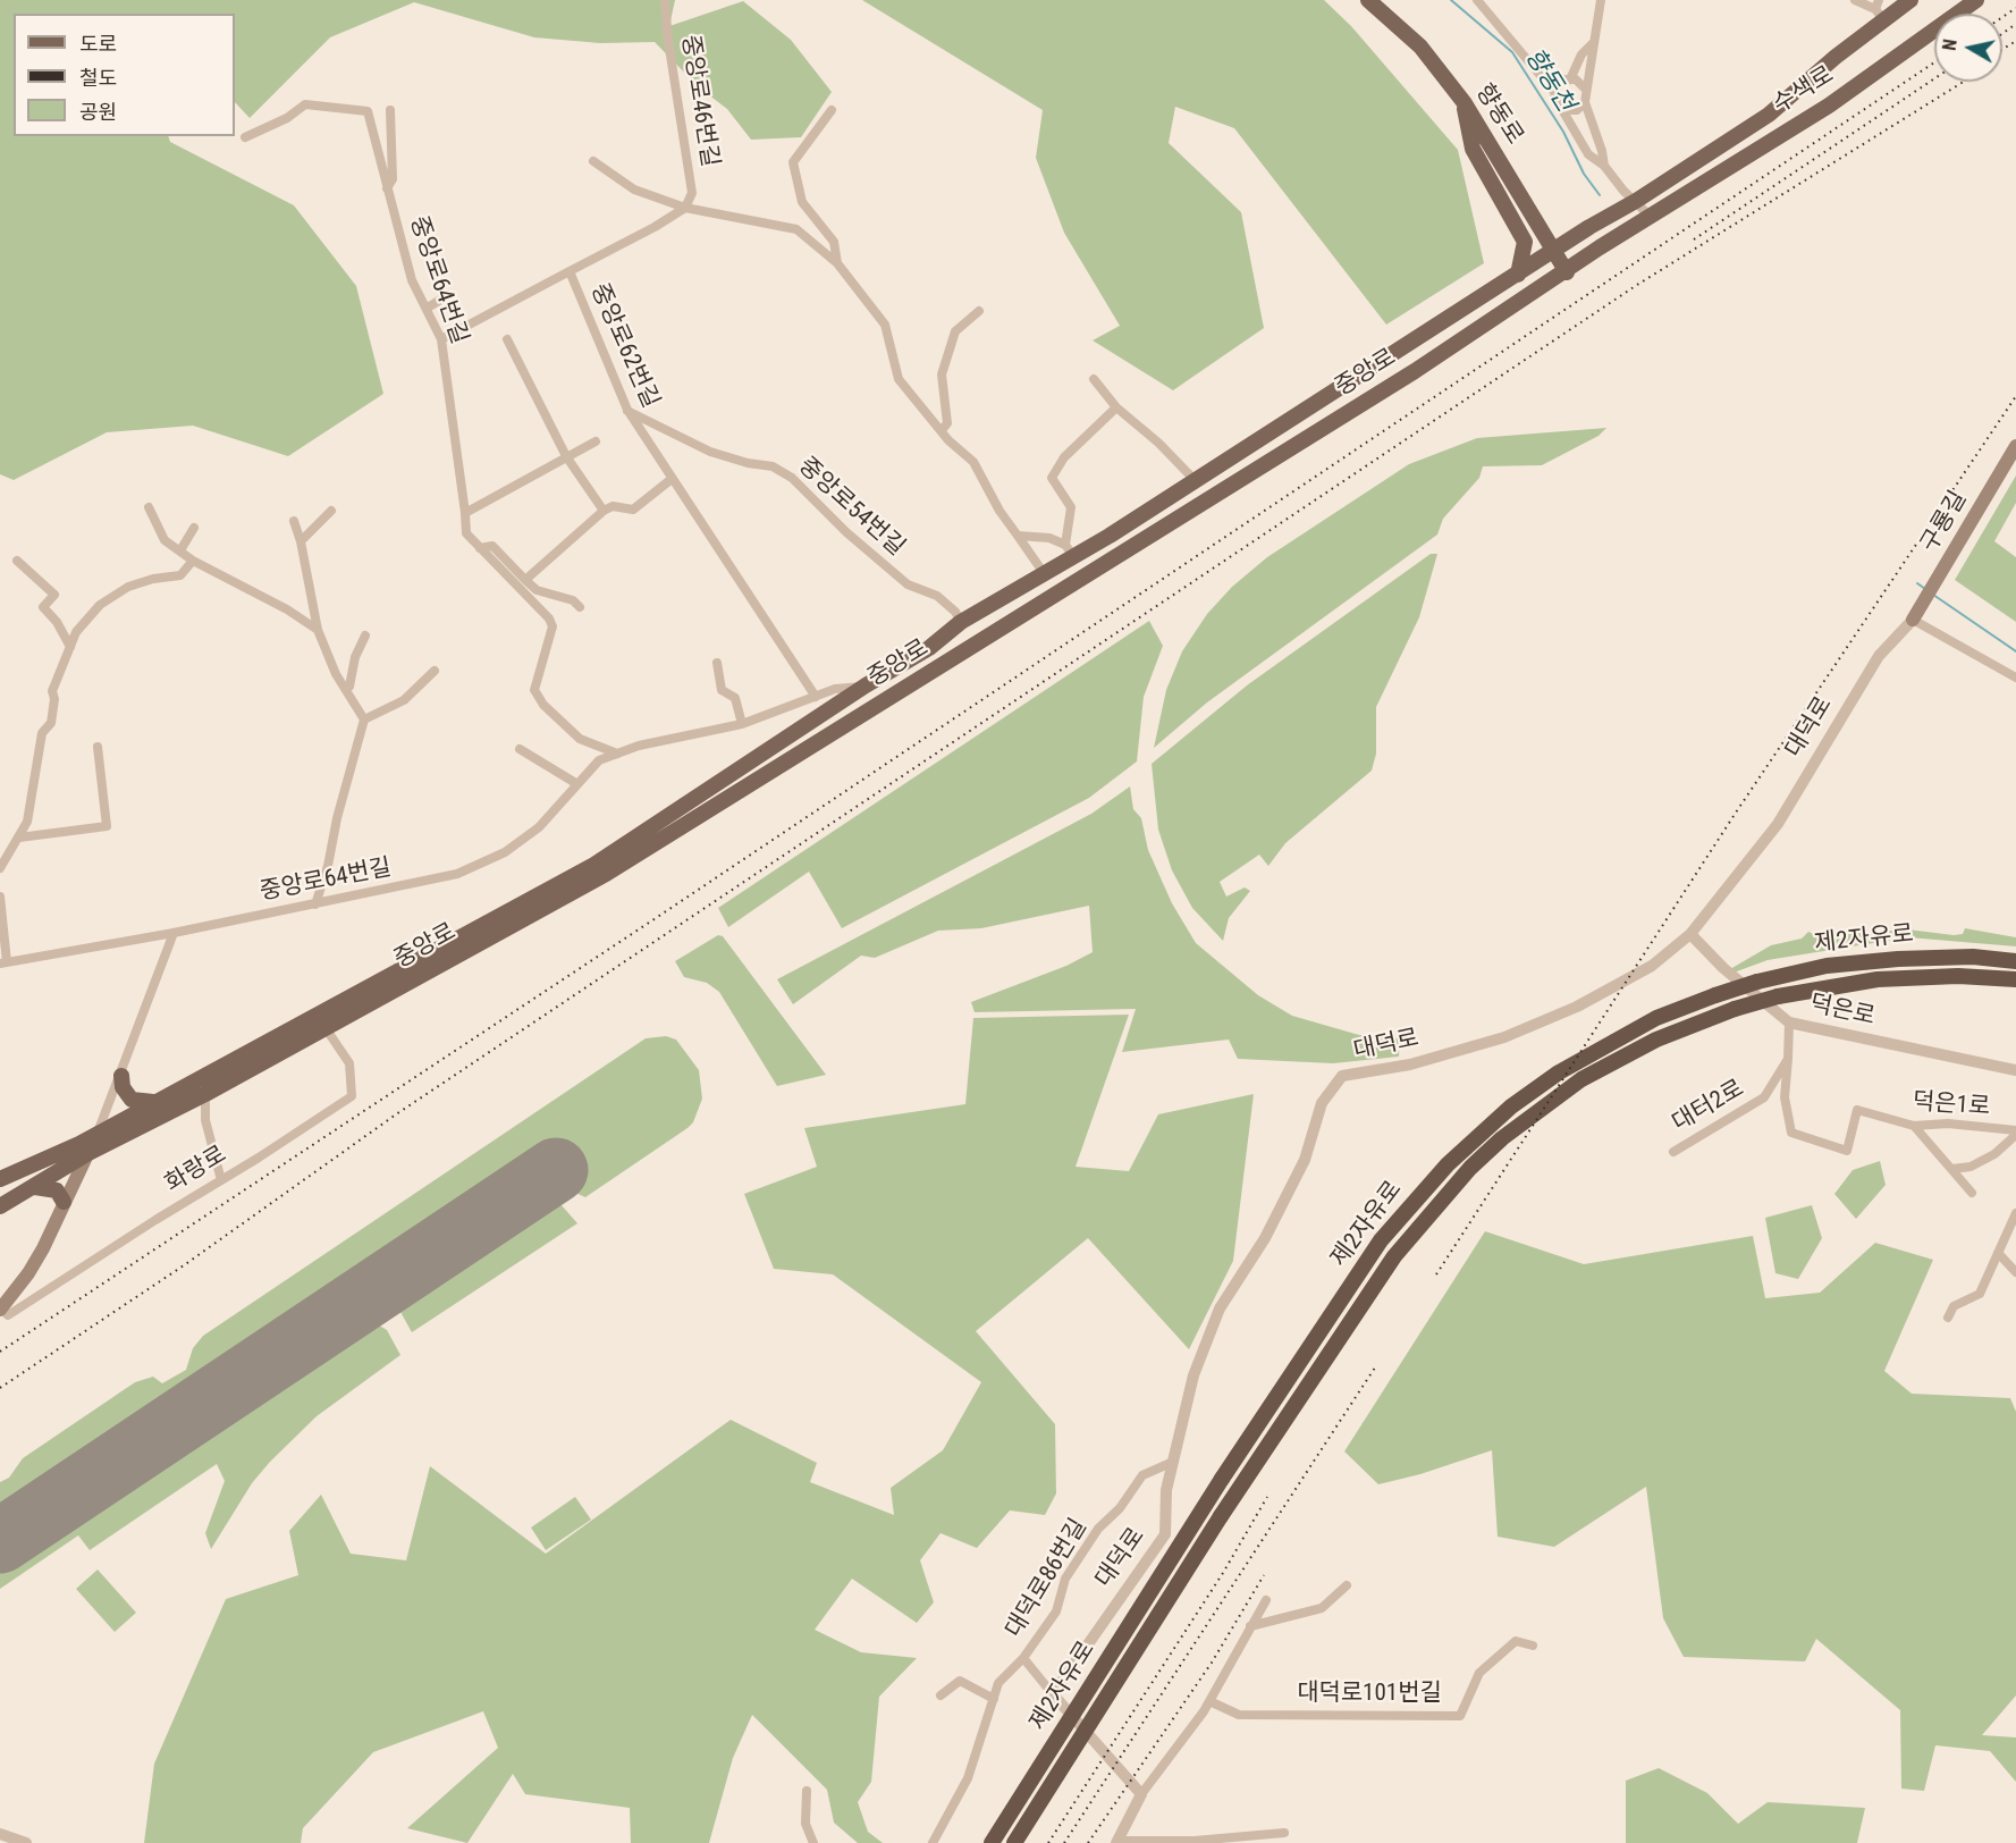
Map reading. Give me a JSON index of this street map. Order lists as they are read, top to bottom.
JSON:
{
  "streets": {
    "highway": ["제2자유로"],
    "main road": [
      "수색로",
      "향동로",
      "중앙로",
      "구룡길",
      "화랑로"
    ],
    "street": [
      "중앙로46번길",
      "중앙로64번길",
      "중앙로62번길",
      "중앙로54번길",
      "대덕로",
      "덕은로",
      "덕은1로",
      "대터2로",
      "대덕로86번길",
      "대덕로101번길"
    ]
  },
  "crossings": [
    ["수색로", "중앙로"],
    ["중앙로46번길", "중앙로62번길"],
    ["향동로", "중앙로"],
    ["중앙로64번길", "중앙로62번길"],
    ["중앙로64번길", "중앙로"],
    ["중앙로62번길", "중앙로54번길"],
    ["중앙로", "중앙로54번길"],
    ["중앙로", "화랑로"],
    ["구룡길", "대덕로"],
    ["대덕로", "덕은로"],
    ["대덕로", "대덕로86번길"],
    ["덕은로", "대터2로"],
    ["덕은1로", "대터2로"]
  ],
  "water": ["향동천"],
  "legend": ["도로", "철도", "공원"],
  "north": "left"
}
